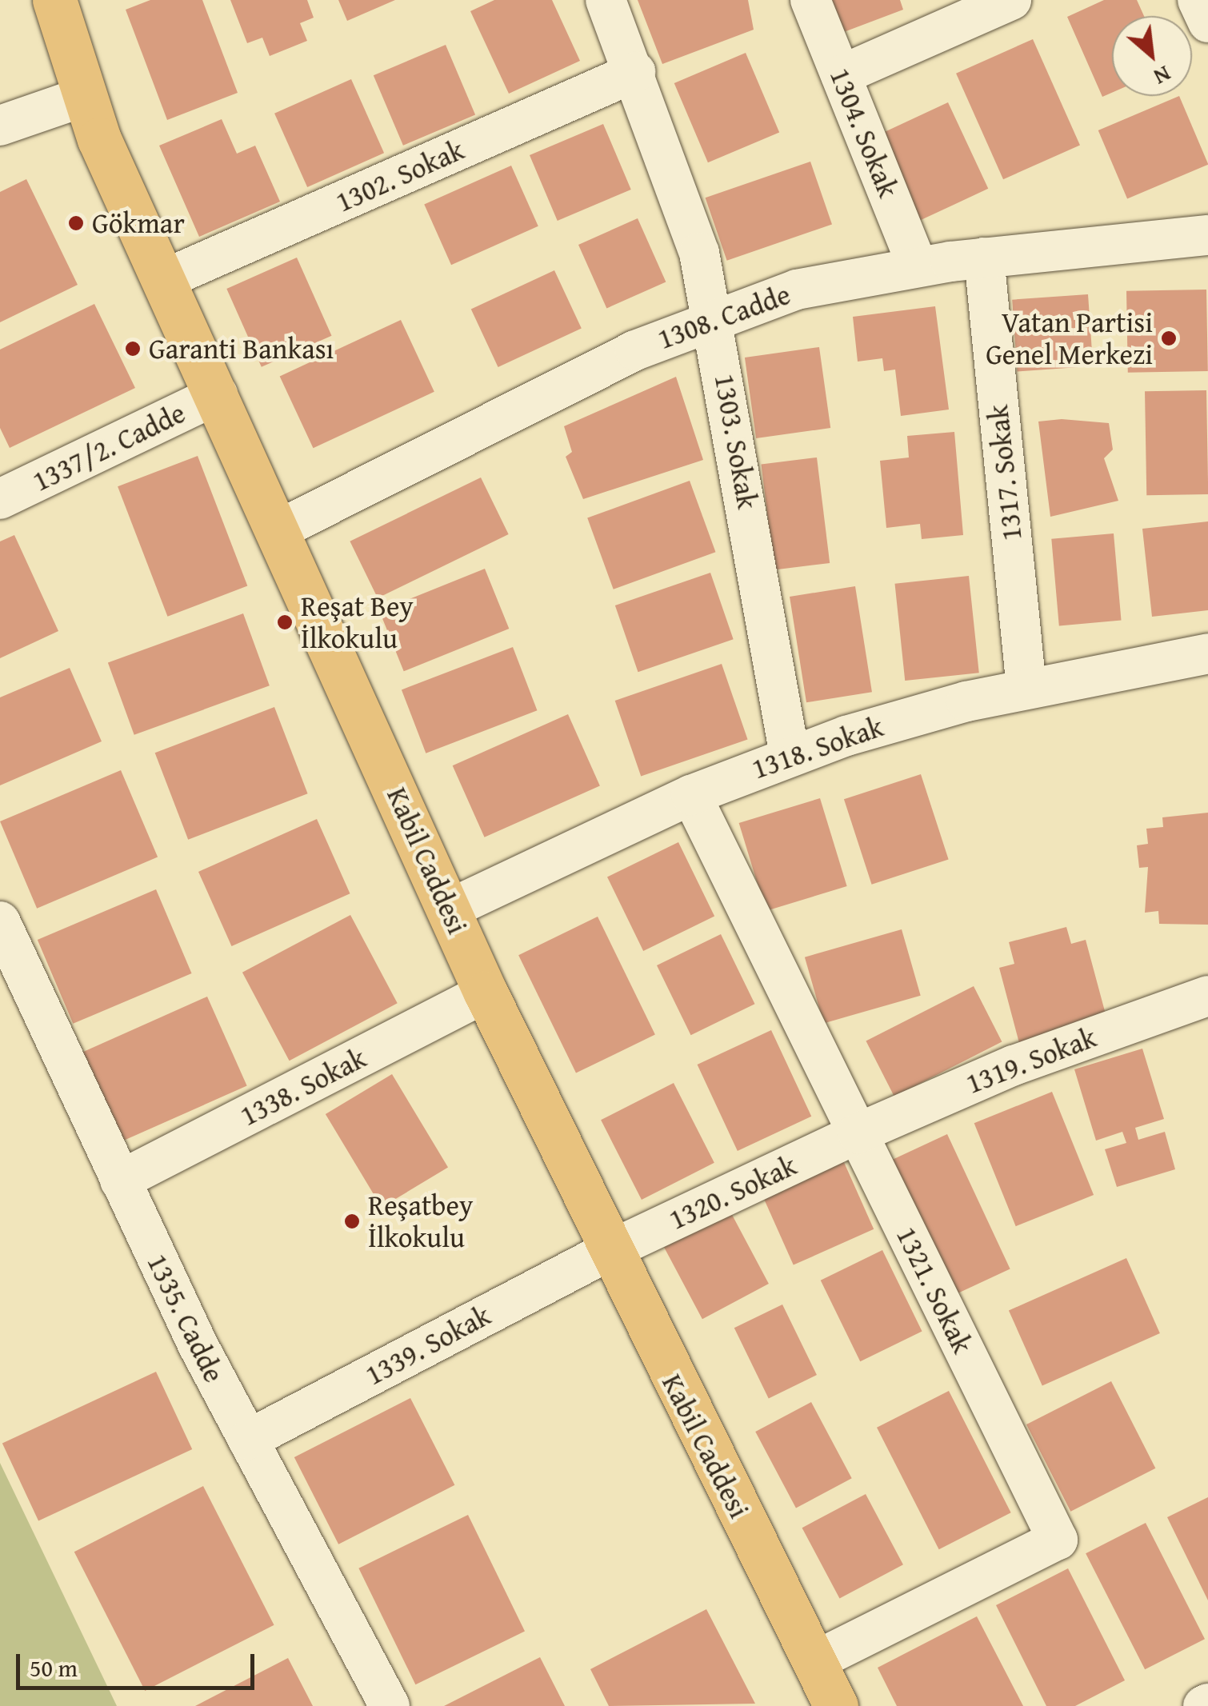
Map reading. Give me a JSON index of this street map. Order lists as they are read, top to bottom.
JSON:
{
  "streets": {
    "main road": ["Kabil Caddesi"],
    "street": [
      "1304. Sokak",
      "1302. Sokak",
      "1308. Cadde",
      "1303. Sokak",
      "1337/2. Cadde",
      "1317. Sokak",
      "1318. Sokak",
      "1319. Sokak",
      "1338. Sokak",
      "1320. Sokak",
      "1321. Sokak",
      "1335. Cadde",
      "1339. Sokak"
    ]
  },
  "crossings": [
    ["1304. Sokak", "1308. Cadde"],
    ["1302. Sokak", "1303. Sokak"],
    ["1302. Sokak", "Kabil Caddesi"],
    ["1308. Cadde", "1303. Sokak"],
    ["1308. Cadde", "1317. Sokak"],
    ["1308. Cadde", "Kabil Caddesi"],
    ["1303. Sokak", "1318. Sokak"],
    ["1337/2. Cadde", "Kabil Caddesi"],
    ["1317. Sokak", "1318. Sokak"],
    ["1318. Sokak", "Kabil Caddesi"],
    ["1318. Sokak", "1321. Sokak"],
    ["Kabil Caddesi", "1338. Sokak"],
    ["Kabil Caddesi", "1320. Sokak"],
    ["Kabil Caddesi", "1321. Sokak"],
    ["Kabil Caddesi", "1339. Sokak"],
    ["1319. Sokak", "1320. Sokak"],
    ["1319. Sokak", "1321. Sokak"],
    ["1338. Sokak", "1335. Cadde"],
    ["1320. Sokak", "1321. Sokak"],
    ["1320. Sokak", "1339. Sokak"],
    ["1335. Cadde", "1339. Sokak"]
  ],
  "places": [
    "Gökmar",
    "Vatan Partisi Genel Merkezi",
    "Garanti Bankası",
    "Reşat Bey İlkokulu",
    "Reşatbey İlkokulu"
  ],
  "scale_bar": "50 m",
  "north": "bottom right"
}
